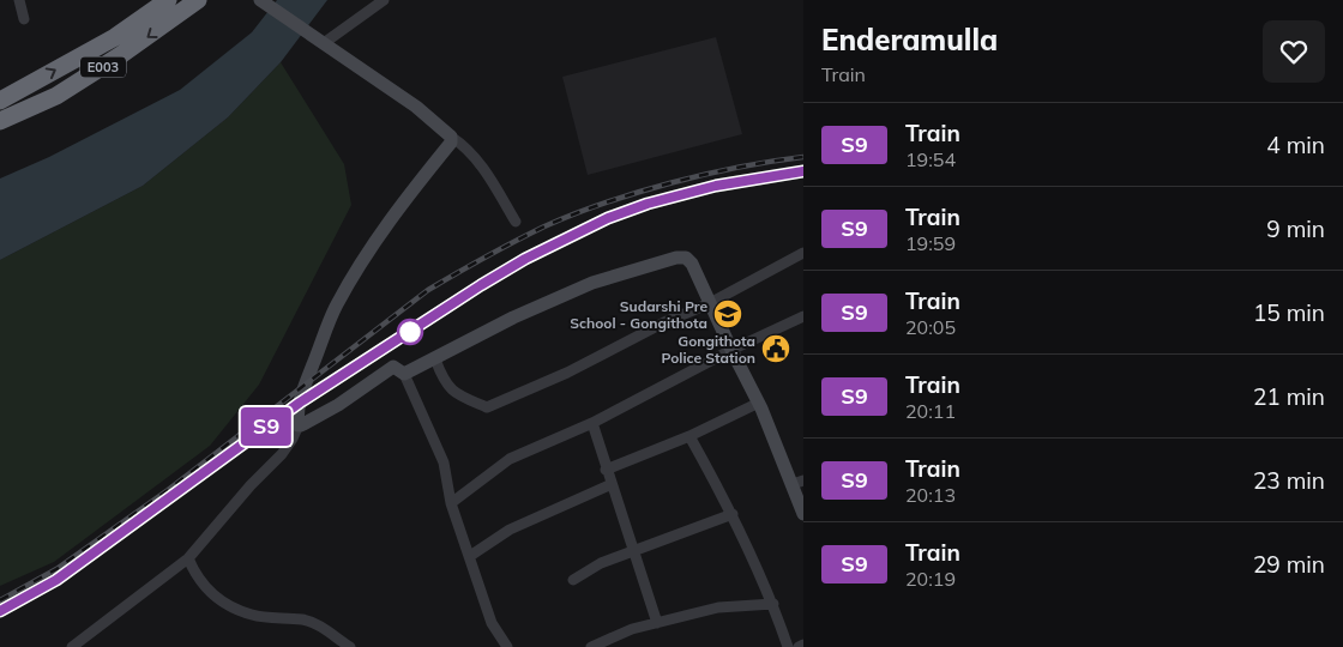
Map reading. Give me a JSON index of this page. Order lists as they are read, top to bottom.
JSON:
{
  "streets": {
    "highway": ["E003"]
  },
  "places": {
    "school or university": ["Sudarshi Pre School - Gongithota"],
    "public building": ["Gongithota Police Station"]
  },
  "page": {
    "on_map": "S9",
    "heading": ["Enderamulla", "Train"],
    "list": [
      {
        "mark": "S9",
        "name": "Train",
        "note": "19:54",
        "value": "4 min"
      },
      {
        "mark": "S9",
        "name": "Train",
        "note": "19:59",
        "value": "9 min"
      },
      {
        "mark": "S9",
        "name": "Train",
        "note": "20:05",
        "value": "15 min"
      },
      {
        "mark": "S9",
        "name": "Train",
        "note": "20:11",
        "value": "21 min"
      },
      {
        "mark": "S9",
        "name": "Train",
        "note": "20:13",
        "value": "23 min"
      },
      {
        "mark": "S9",
        "name": "Train",
        "note": "20:19",
        "value": "29 min"
      }
    ]
  }
}
